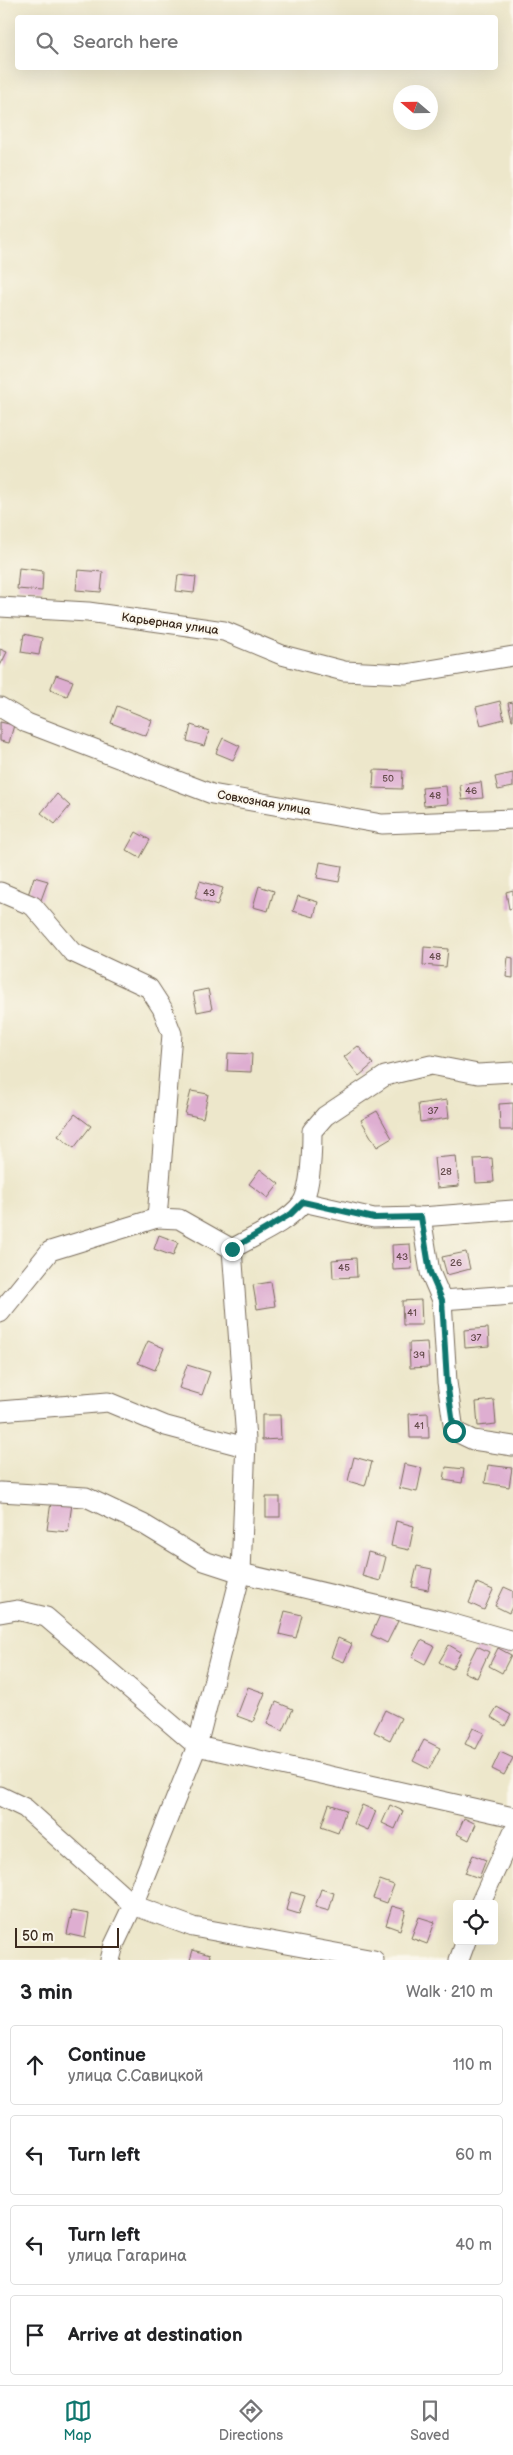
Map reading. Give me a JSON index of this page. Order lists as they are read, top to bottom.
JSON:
{
  "streets": {
    "street": ["Карьерная улица", "Совхозная улица"]
  },
  "house_numbers": [
    "50",
    "46",
    "48",
    "43",
    "48",
    "37",
    "28",
    "43",
    "26",
    "45",
    "41",
    "37",
    "39",
    "41"
  ],
  "scale_bar": "50 m",
  "north": "left",
  "page": {
    "search": "Search here",
    "scale": "50 m",
    "heading": ["3 min", "Walk · 210 m"],
    "list": [
      ["Continue", "улица С.Савицкой", "110 m"],
      ["Turn left", "60 m"],
      ["Turn left", "улица Гагарина", "40 m"],
      "Arrive at destination"
    ],
    "nav": ["Map", "Directions", "Saved"]
  }
}
